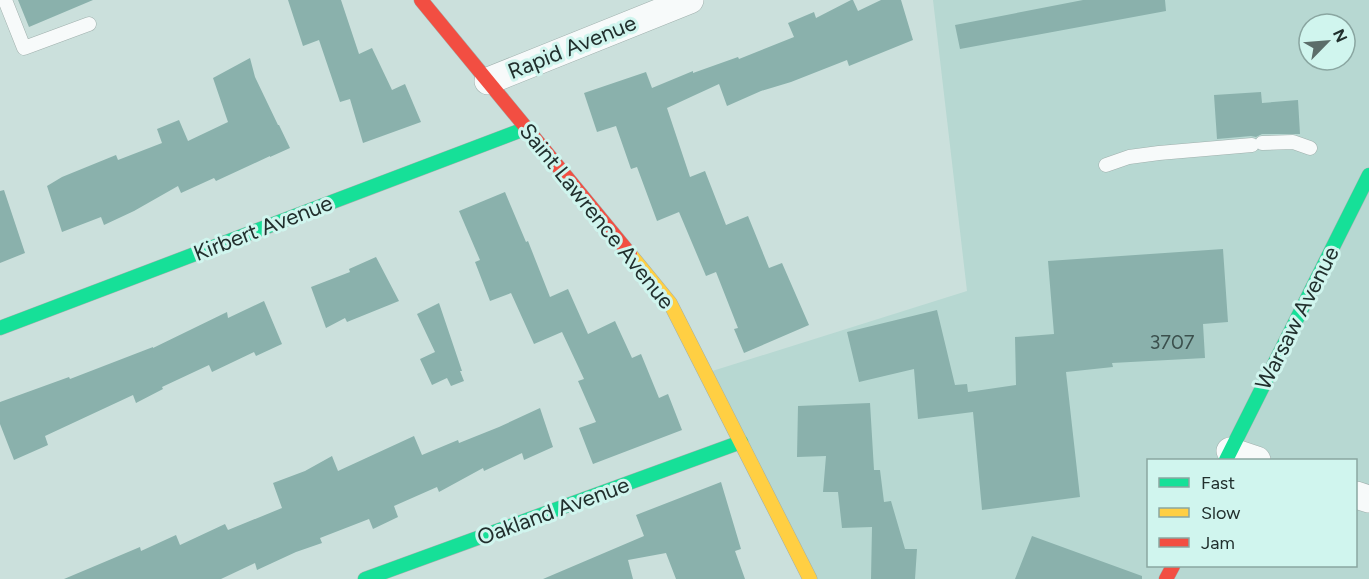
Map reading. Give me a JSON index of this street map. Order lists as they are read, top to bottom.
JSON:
{
  "streets": {
    "street": [
      "Rapid Avenue",
      "Saint Lawrence Avenue",
      "Kirbert Avenue",
      "Warsaw Avenue",
      "Oakland Avenue"
    ]
  },
  "crossings": [
    ["Rapid Avenue", "Saint Lawrence Avenue"],
    ["Saint Lawrence Avenue", "Kirbert Avenue"],
    ["Saint Lawrence Avenue", "Oakland Avenue"]
  ],
  "house_numbers": ["3707"],
  "legend": ["Fast", "Slow", "Jam"],
  "north": "top right"
}
